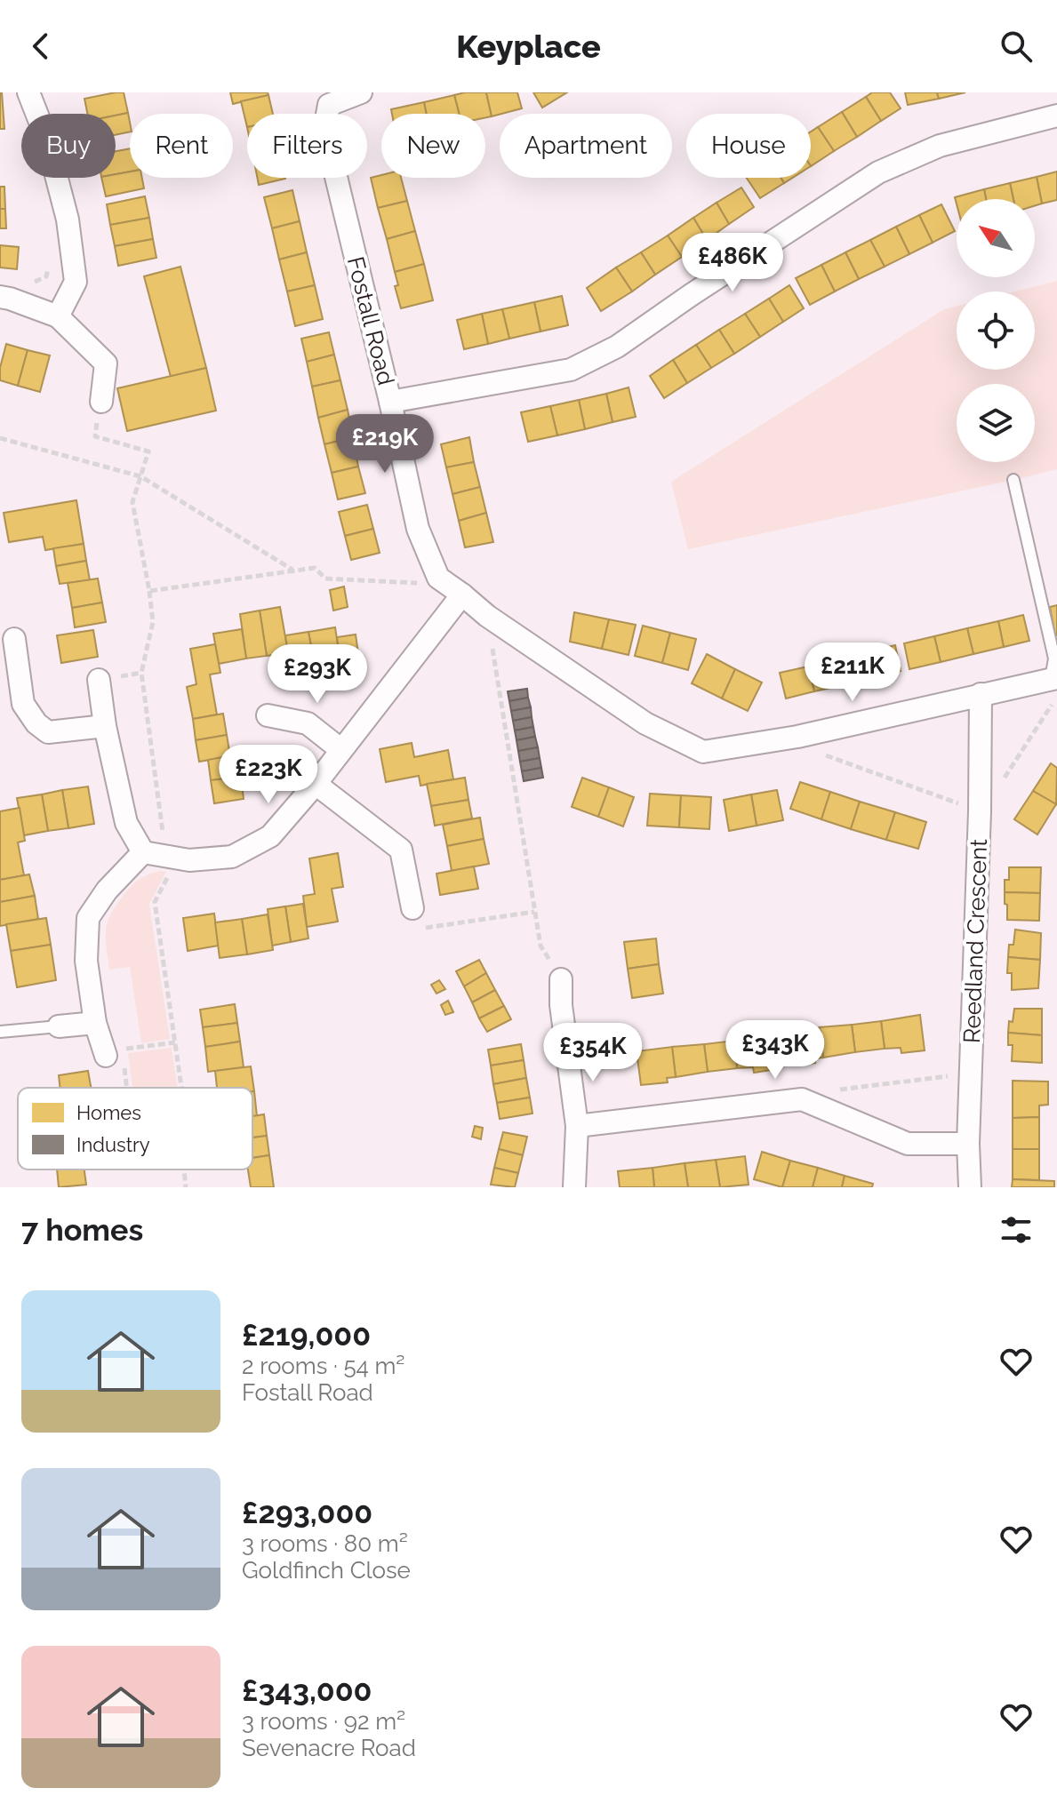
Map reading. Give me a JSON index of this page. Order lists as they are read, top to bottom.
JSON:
{
  "streets": {
    "street": ["Fostall Road", "Reedland Crescent"]
  },
  "legend": ["Homes", "Industry"],
  "north": "top left",
  "page": {
    "header": "Keyplace",
    "chip": [
      "Buy",
      "Rent",
      "Filters",
      "New",
      "Apartment",
      "House"
    ],
    "price": [
      "£486K",
      "£219K",
      "£211K",
      "£293K",
      "£223K",
      "£343K",
      "£354K"
    ],
    "heading": "7 homes",
    "list": [
      {
        "name": "£219,000",
        "note": "2 rooms · 54 m² · Fostall Road"
      },
      {
        "name": "£293,000",
        "note": "3 rooms · 80 m² · Goldfinch Close"
      },
      {
        "name": "£343,000",
        "note": "3 rooms · 92 m² · Sevenacre Road"
      }
    ]
  }
}
